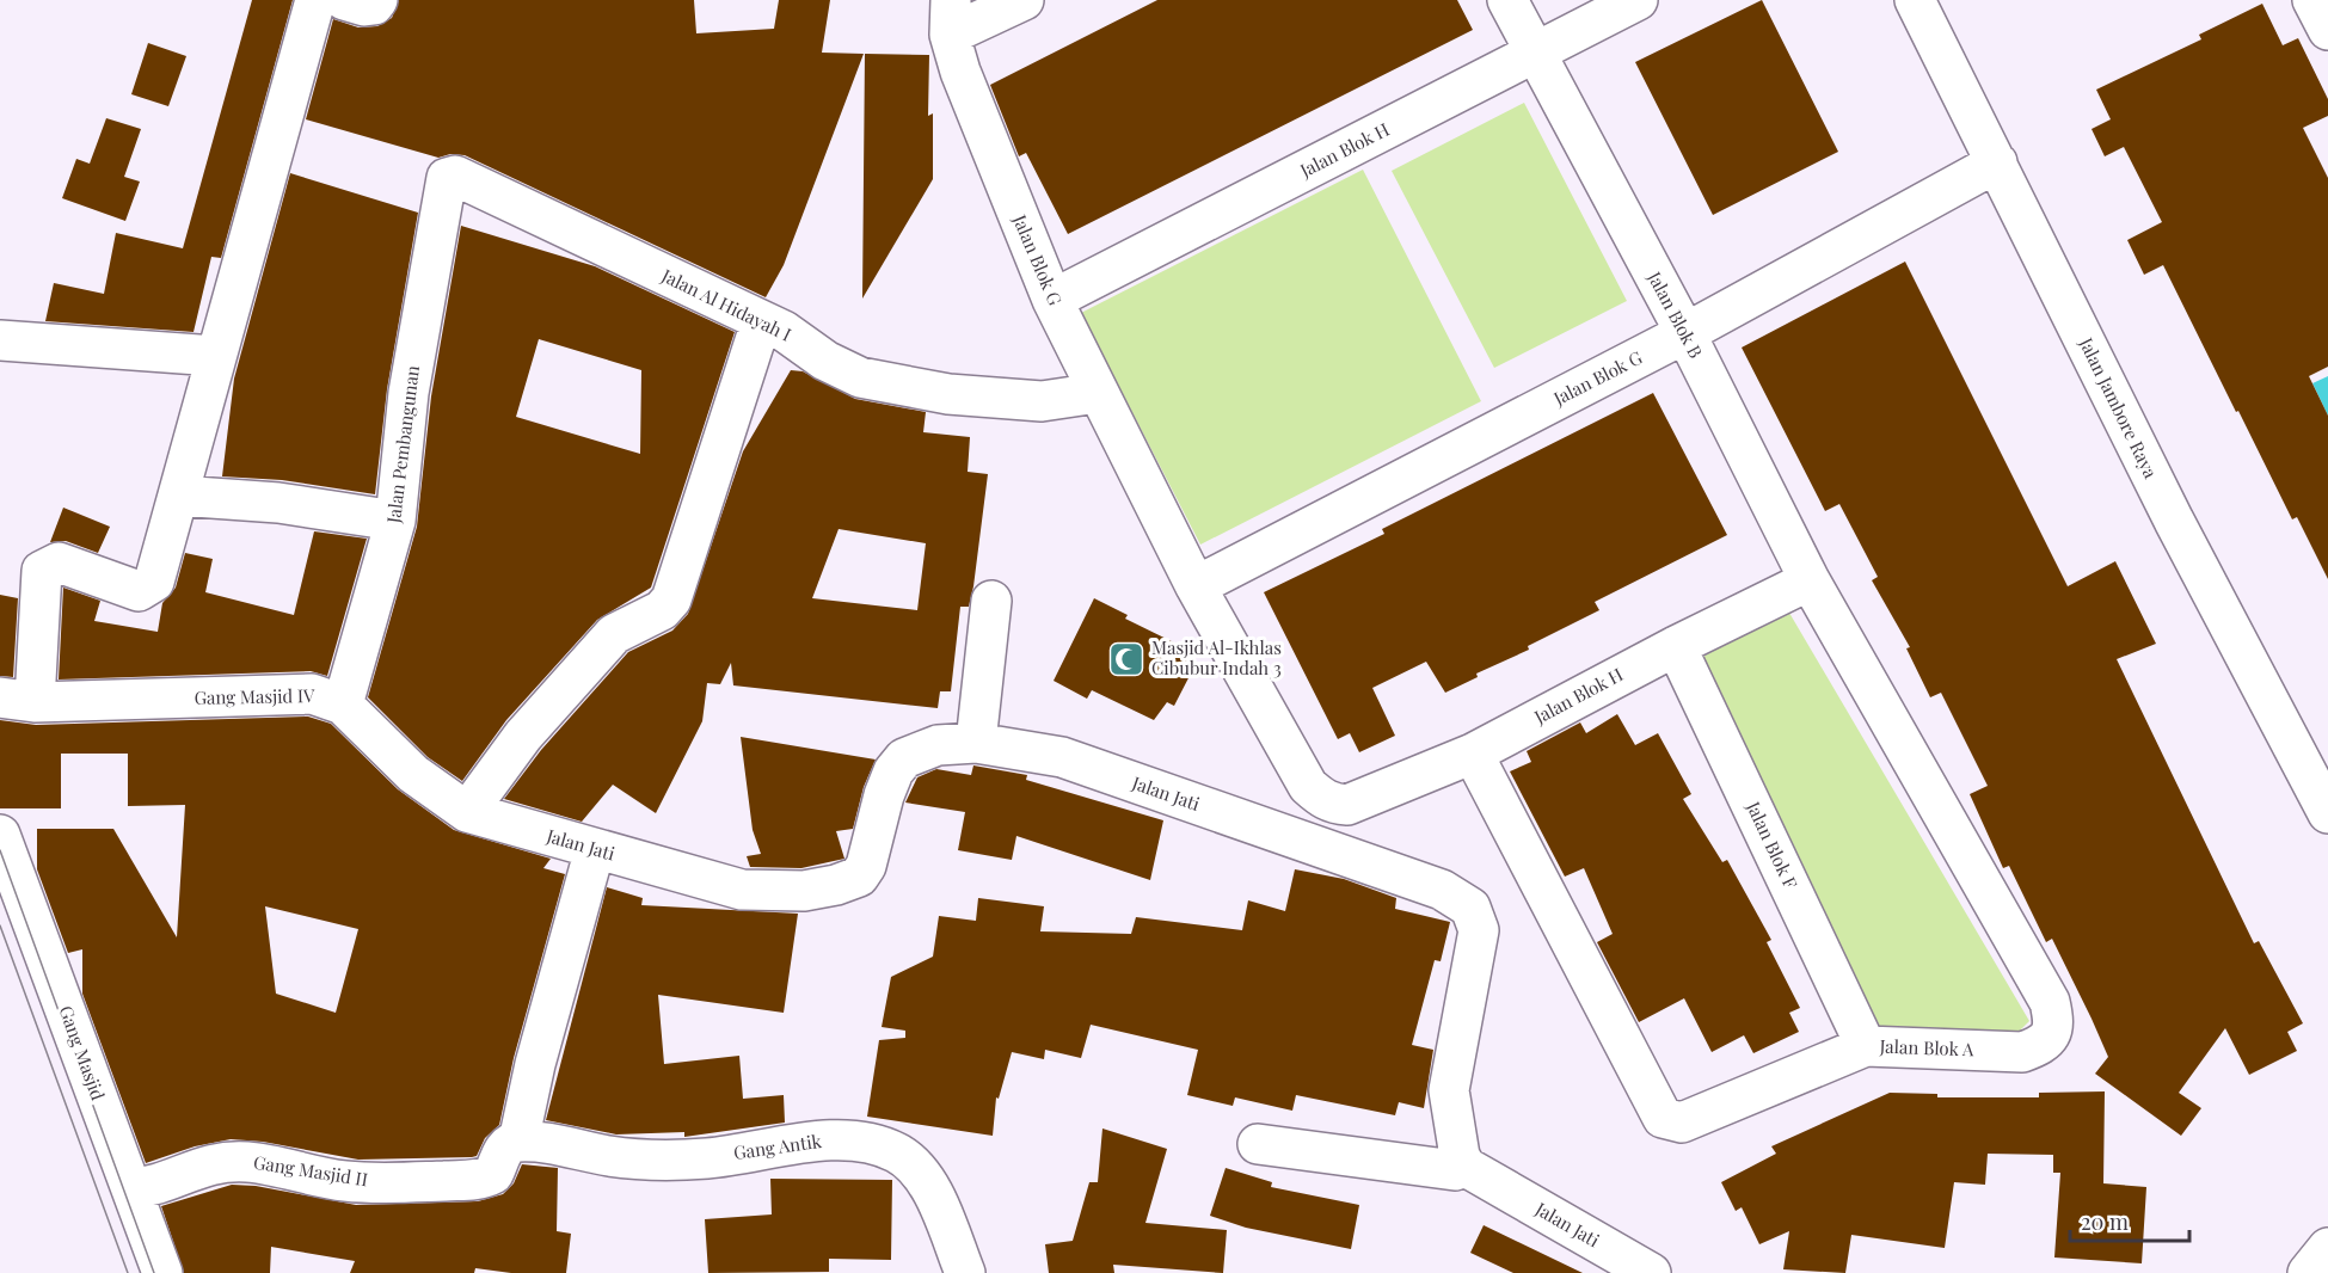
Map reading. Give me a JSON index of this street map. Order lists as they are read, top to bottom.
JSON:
{
  "streets": {
    "street": [
      "Jalan Blok H",
      "Jalan Blok G",
      "Jalan Al Hidayah I",
      "Jalan Blok B",
      "Jalan Jambore Raya",
      "Jalan Pembangunan",
      "Gang Masjid IV",
      "Jalan Jati",
      "Jalan Blok F",
      "Jalan Blok A",
      "Gang Masjid",
      "Gang Antik",
      "Gang Masjid II"
    ]
  },
  "crossings": [
    ["Jalan Blok H", "Jalan Blok G"],
    ["Jalan Blok H", "Jalan Blok B"],
    ["Jalan Blok H", "Jalan Blok F"],
    ["Jalan Blok H", "Jalan Blok A"],
    ["Jalan Blok G", "Jalan Al Hidayah I"],
    ["Jalan Blok G", "Jalan Blok B"],
    ["Jalan Blok G", "Jalan Jambore Raya"],
    ["Jalan Al Hidayah I", "Jalan Pembangunan"],
    ["Jalan Blok B", "Jalan Blok A"],
    ["Jalan Pembangunan", "Gang Masjid IV"],
    ["Gang Masjid IV", "Jalan Jati"],
    ["Jalan Blok F", "Jalan Blok A"],
    ["Gang Masjid", "Gang Masjid II"],
    ["Gang Antik", "Gang Masjid II"]
  ],
  "places": {
    "mosque": ["Masjid Al-Ikhlas Cibubur Indah 3"]
  },
  "scale_bar": "20 m"
}
